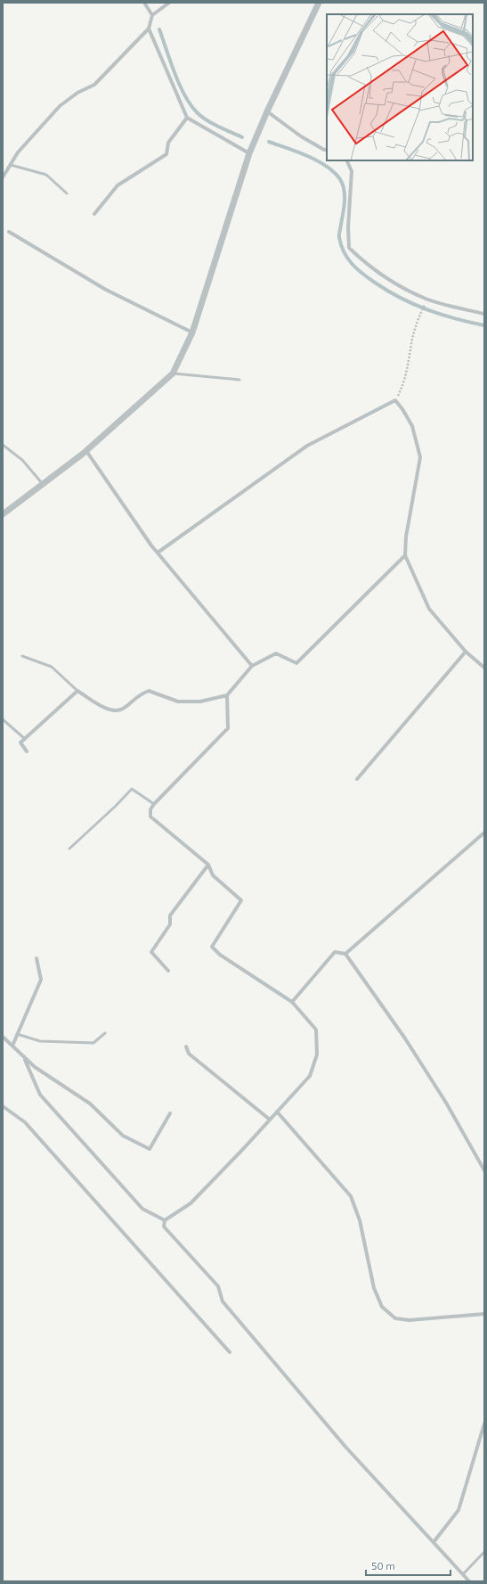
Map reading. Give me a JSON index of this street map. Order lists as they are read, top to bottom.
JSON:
{
  "scale_bar": "50 m"
}
